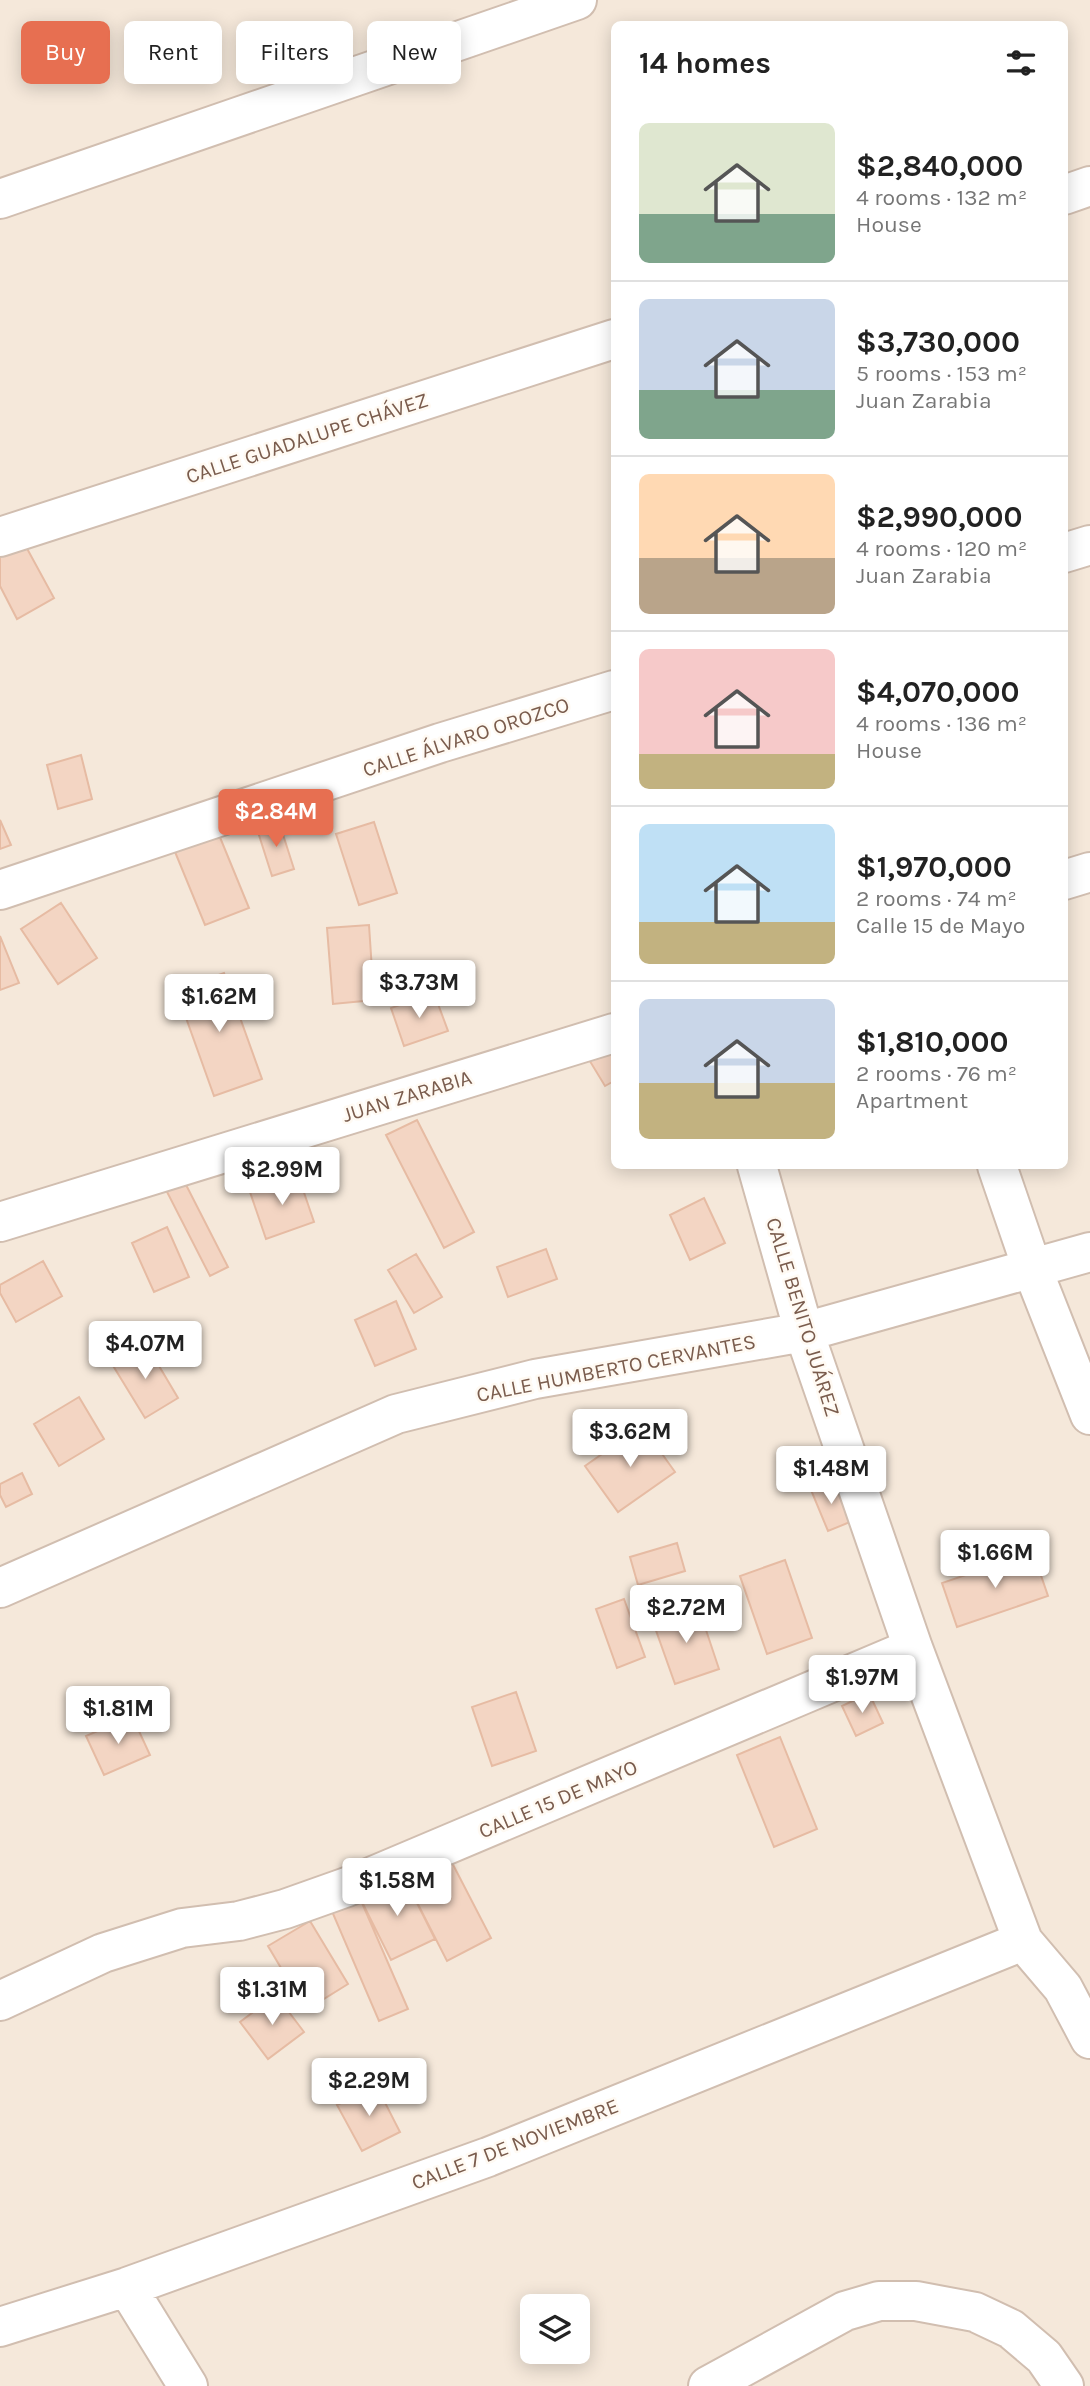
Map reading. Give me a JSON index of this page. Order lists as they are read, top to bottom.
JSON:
{
  "streets": {
    "street": [
      "CALLE GUADALUPE CHÁVEZ",
      "CALLE ÁLVARO OROZCO",
      "JUAN ZARABIA",
      "CALLE BENITO JUÁREZ",
      "CALLE HUMBERTO CERVANTES",
      "CALLE 15 DE MAYO",
      "CALLE 7 DE NOVIEMBRE"
    ]
  },
  "crossings": [
    ["CALLE BENITO JUÁREZ", "CALLE HUMBERTO CERVANTES"],
    ["CALLE BENITO JUÁREZ", "CALLE 15 DE MAYO"],
    ["CALLE BENITO JUÁREZ", "CALLE 7 DE NOVIEMBRE"]
  ],
  "page": {
    "chip": [
      "Buy",
      "Rent",
      "Filters",
      "New"
    ],
    "heading": "14 homes",
    "list": [
      {
        "name": "$2,840,000",
        "note": "4 rooms · 132 m² · House"
      },
      {
        "name": "$3,730,000",
        "note": "5 rooms · 153 m² · Juan Zarabia"
      },
      {
        "name": "$2,990,000",
        "note": "4 rooms · 120 m² · Juan Zarabia"
      },
      {
        "name": "$4,070,000",
        "note": "4 rooms · 136 m² · House"
      },
      {
        "name": "$1,970,000",
        "note": "2 rooms · 74 m² · Calle 15 de Mayo"
      },
      {
        "name": "$1,810,000",
        "note": "2 rooms · 76 m² · Apartment"
      }
    ],
    "price": [
      "$2.84M",
      "$3.73M",
      "$1.62M",
      "$2.99M",
      "$4.07M",
      "$3.62M",
      "$1.48M",
      "$1.66M",
      "$2.72M",
      "$1.97M",
      "$1.81M",
      "$1.58M",
      "$1.31M",
      "$2.29M"
    ]
  }
}
